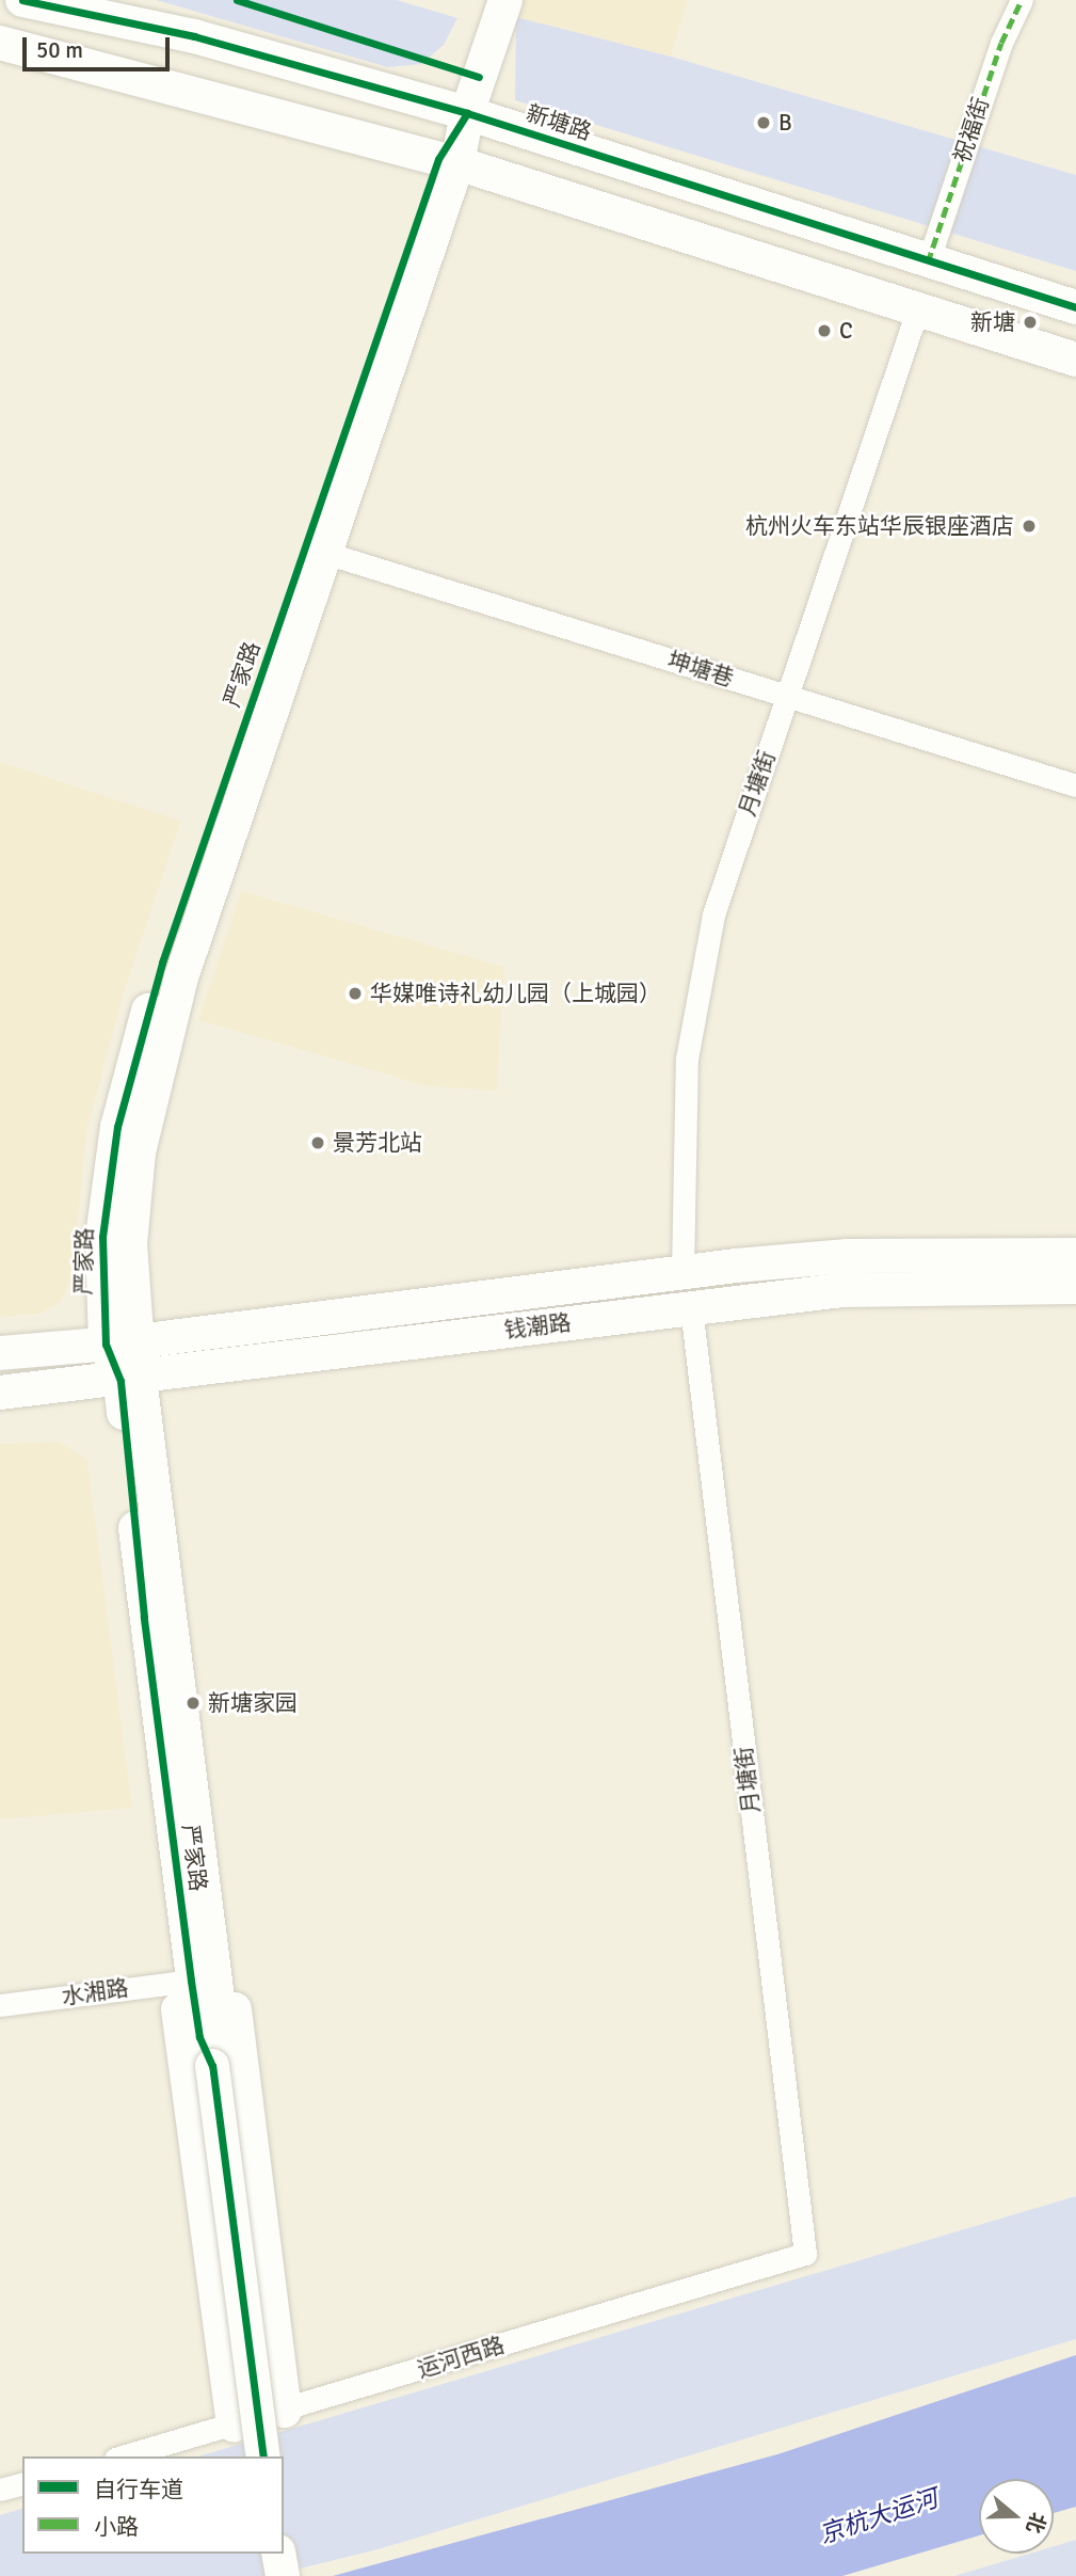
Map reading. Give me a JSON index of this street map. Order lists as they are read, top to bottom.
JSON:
{
  "streets": {
    "street": [
      "新塘路",
      "祝福街",
      "坤塘巷",
      "严家路",
      "月塘街",
      "钱潮路",
      "水湘路",
      "运河西路"
    ]
  },
  "crossings": [
    ["新塘路", "祝福街"],
    ["新塘路", "严家路"],
    ["坤塘巷", "严家路"],
    ["坤塘巷", "月塘街"],
    ["严家路", "钱潮路"],
    ["严家路", "水湘路"],
    ["严家路", "运河西路"],
    ["月塘街", "钱潮路"],
    ["月塘街", "运河西路"]
  ],
  "water": ["京杭大运河"],
  "places": [
    "B",
    "新塘",
    "C",
    "杭州火车东站华辰银座酒店",
    "华媒唯诗礼幼儿园（上城园）",
    "景芳北站",
    "新塘家园"
  ],
  "legend": ["自行车道", "小路"],
  "scale_bar": "50 m",
  "north": "right"
}
